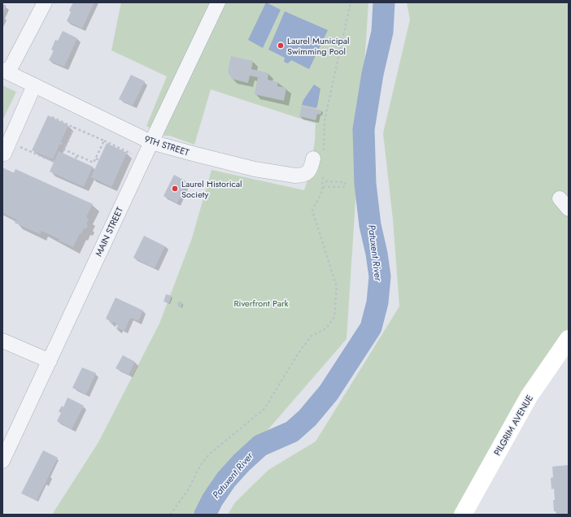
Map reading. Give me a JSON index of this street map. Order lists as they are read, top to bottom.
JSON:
{
  "streets": {
    "street": ["9TH STREET", "MAIN STREET", "PILGRIM AVENUE"]
  },
  "crossings": [
    ["9TH STREET", "MAIN STREET"]
  ],
  "water": ["Patuxent River"],
  "parks": ["Riverfront Park"],
  "places": ["Laurel Municipal Swimming Pool", "Laurel Historical Society"]
}
